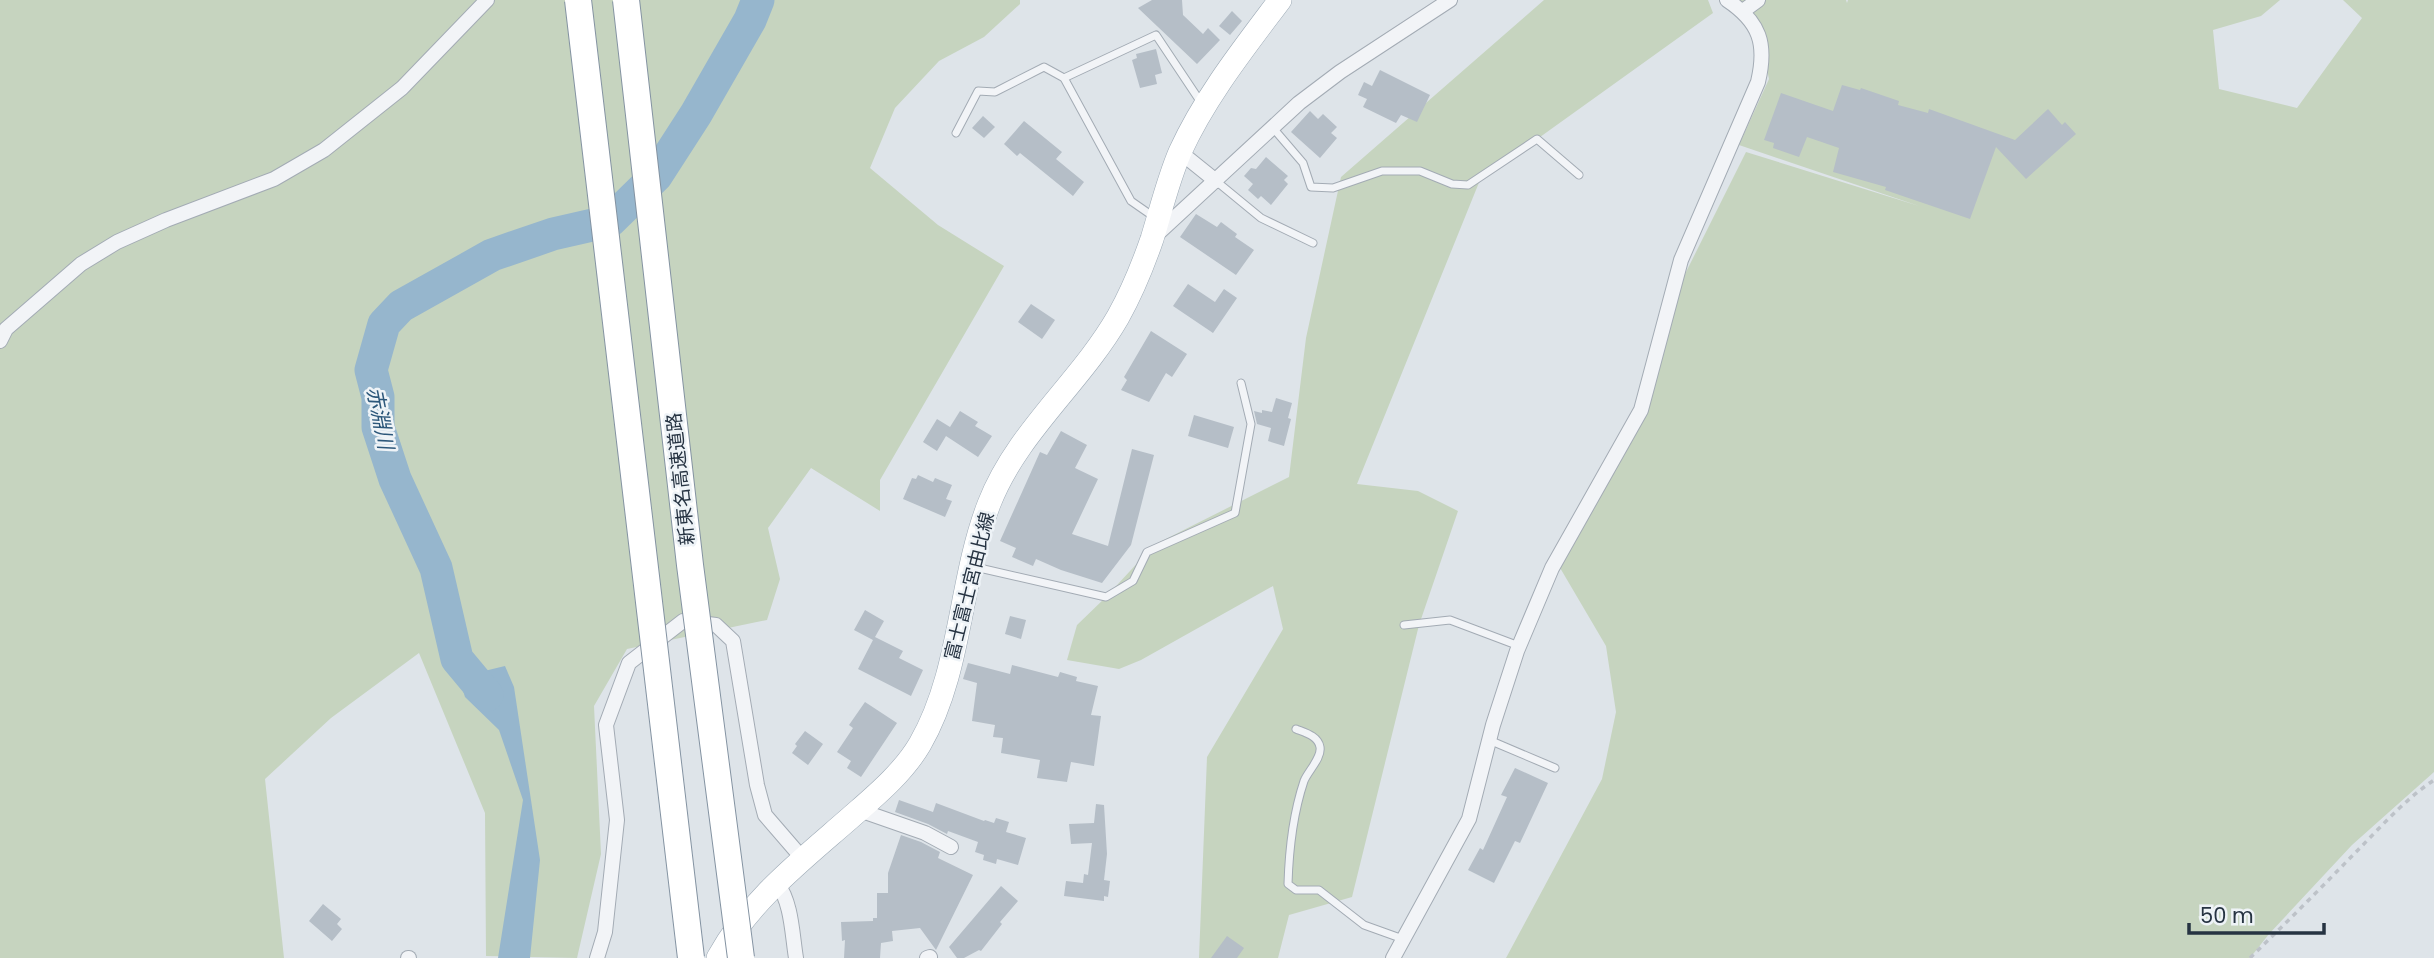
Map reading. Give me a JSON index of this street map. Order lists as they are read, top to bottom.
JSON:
{
  "streets": {
    "highway": ["新東名高速道路"],
    "main road": ["富士富士宮由比線"]
  },
  "water": ["赤淵川"],
  "scale_bar": "50 m"
}
